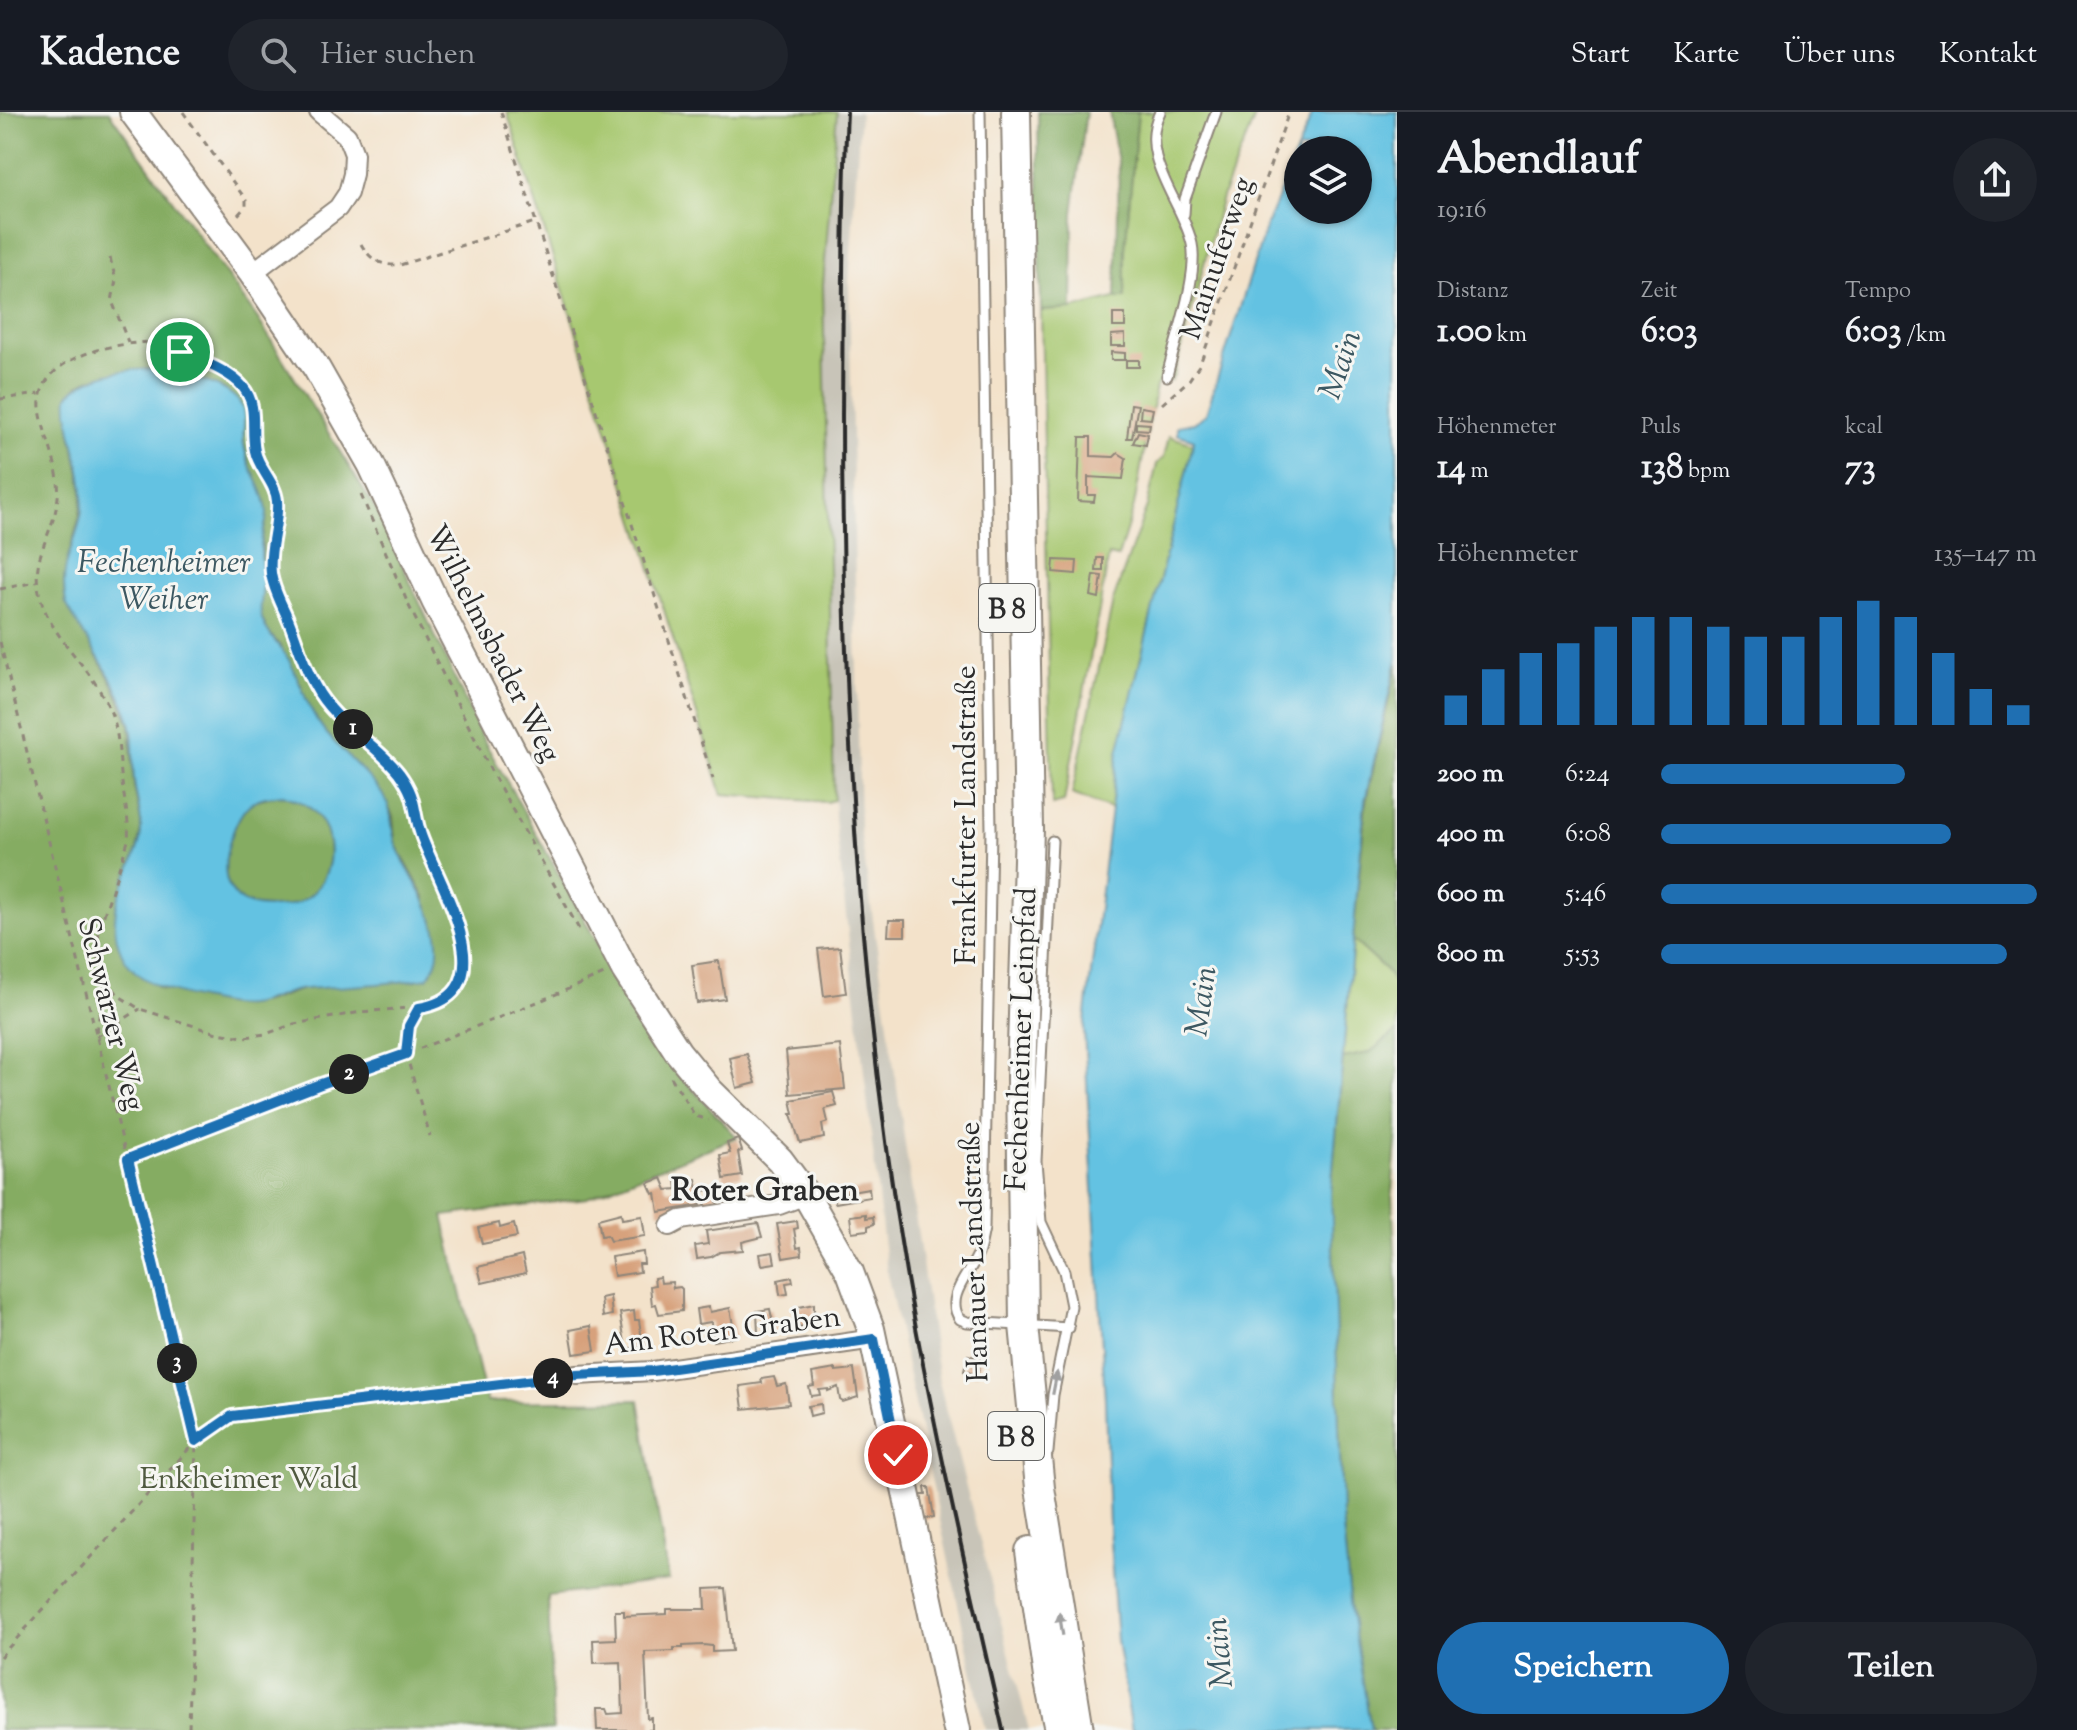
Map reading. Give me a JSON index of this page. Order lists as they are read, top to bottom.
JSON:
{
  "streets": {
    "main road": ["B 8", "Hanauer Landstraße"],
    "street": ["Wilhelmsbader Weg", "Am Roten Graben"],
    "lane": ["Frankfurter Landstraße", "Fechenheimer Leinpfad"],
    "path": ["Mainuferweg", "Schwarzer Weg"]
  },
  "crossings": [
    ["B 8", "Frankfurter Landstraße"],
    ["B 8", "Hanauer Landstraße"],
    ["Wilhelmsbader Weg", "Am Roten Graben"],
    ["Frankfurter Landstraße", "Hanauer Landstraße"],
    ["Fechenheimer Leinpfad", "Hanauer Landstraße"]
  ],
  "districts": ["Roter Graben"],
  "water": ["Main", "Fechenheimer Weiher"],
  "parks": ["Enkheimer Wald"],
  "page": {
    "header": "Kadence",
    "search": "Hier suchen",
    "nav": [
      "Start",
      "Karte",
      "Über uns",
      "Kontakt"
    ],
    "heading": ["Abendlauf", "19:16"],
    "stats": [
      ["Distanz", "1.00 km"],
      ["Zeit", "6:03"],
      ["Tempo", "6:03 /km"],
      ["Höhenmeter", "14 m"],
      ["Puls", "138 bpm"],
      ["kcal", "73"]
    ],
    "chart": ["Höhenmeter", "135–147 m"],
    "pins": [
      "1",
      "2",
      "3",
      "4"
    ],
    "list": [
      {
        "name": "200 m",
        "note": "6:24"
      },
      {
        "name": "400 m",
        "note": "6:08"
      },
      {
        "name": "600 m",
        "note": "5:46"
      },
      {
        "name": "800 m",
        "note": "5:53"
      }
    ],
    "buttons": ["Speichern", "Teilen"]
  }
}
